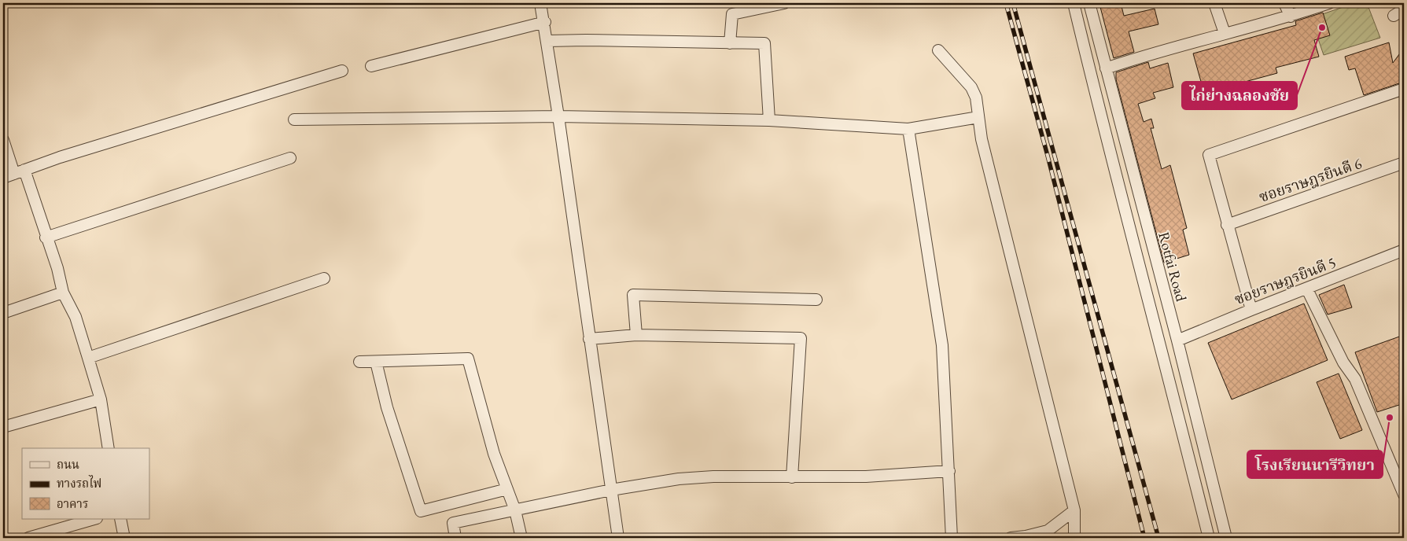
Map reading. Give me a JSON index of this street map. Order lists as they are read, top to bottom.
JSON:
{
  "streets": {
    "street": ["ซอยราษฎรยินดี 6", "Rotfai Road", "ซอยราษฎรยินดี 5"]
  },
  "crossings": [
    ["Rotfai Road", "ซอยราษฎรยินดี 5"]
  ],
  "places": ["ไก่ย่างฉลองชัย", "โรงเรียนนารีวิทยา"],
  "legend": ["ถนน", "ทางรถไฟ", "อาคาร"]
}
